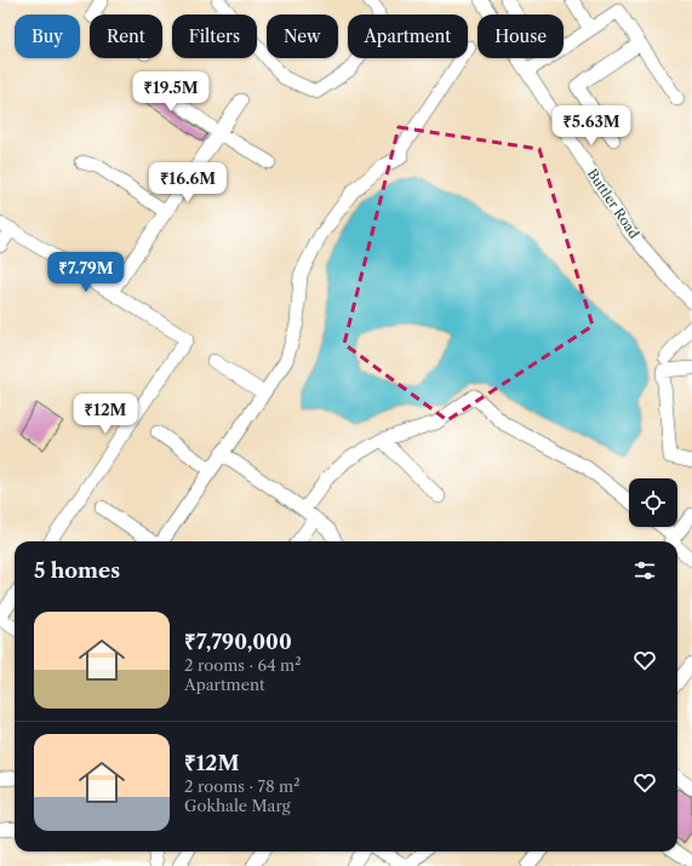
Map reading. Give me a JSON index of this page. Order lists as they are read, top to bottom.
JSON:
{
  "streets": {
    "street": ["Buttler Road"]
  },
  "page": {
    "chip": [
      "Buy",
      "Rent",
      "Filters",
      "New",
      "Apartment",
      "House"
    ],
    "price": [
      "₹19.5M",
      "₹5.63M",
      "₹16.6M",
      "₹7.79M",
      "₹12M"
    ],
    "heading": "5 homes",
    "list": [
      {
        "name": "₹7,790,000",
        "note": "2 rooms · 64 m² · Apartment"
      },
      {
        "name": "₹12M",
        "note": "2 rooms · 78 m² · Gokhale Marg"
      }
    ]
  }
}
